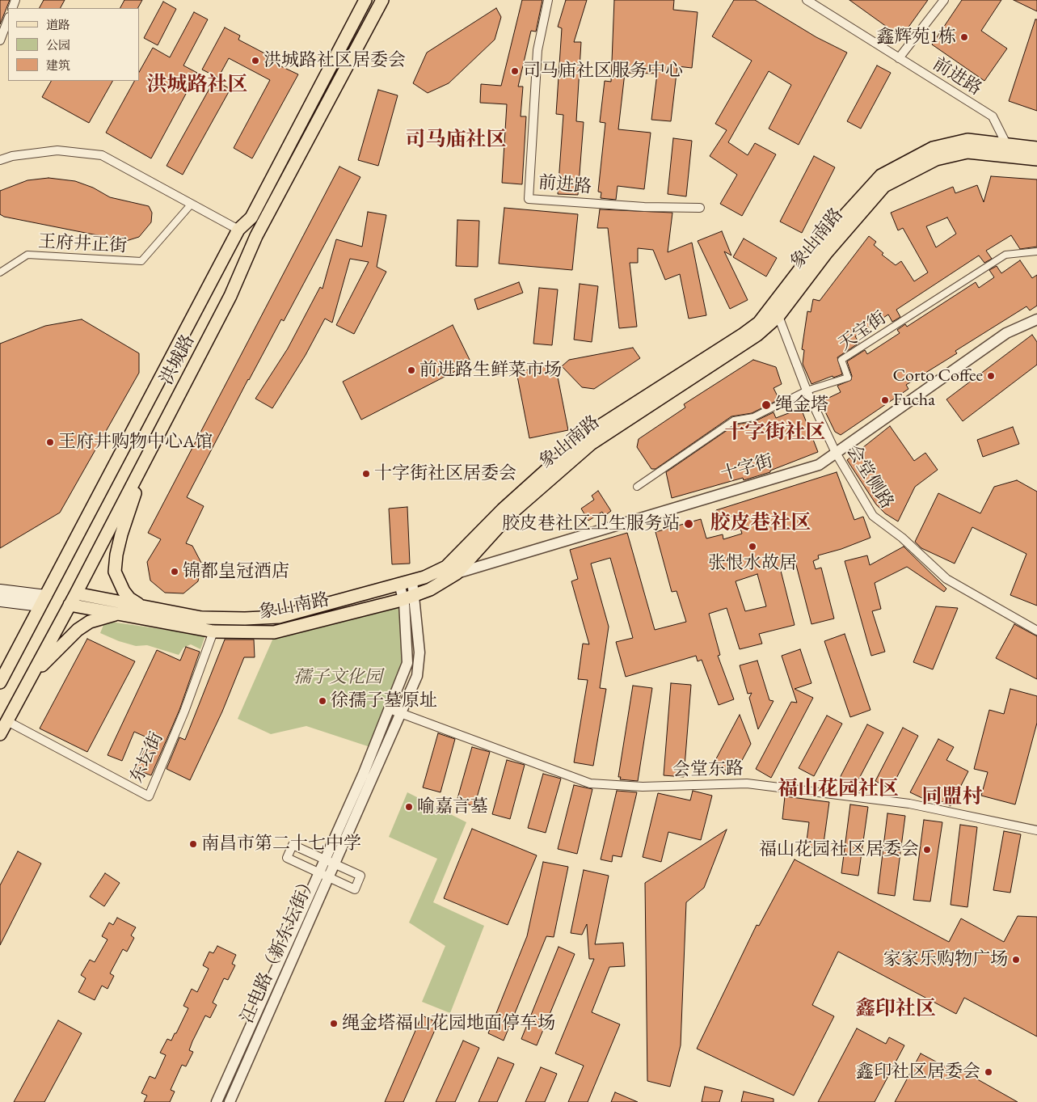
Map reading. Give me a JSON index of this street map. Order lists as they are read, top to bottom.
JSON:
{
  "streets": {
    "main road": ["象山南路", "洪城路"],
    "street": [
      "前进路",
      "王府井正街",
      "天宝街",
      "十字街",
      "会堂侧路",
      "东坛街",
      "会堂东路",
      "江电路（新东坛街）"
    ]
  },
  "crossings": [
    ["前进路", "象山南路"],
    ["象山南路", "洪城路"],
    ["象山南路", "十字街"],
    ["象山南路", "会堂侧路"],
    ["象山南路", "东坛街"],
    ["象山南路", "江电路（新东坛街）"],
    ["天宝街", "会堂侧路"],
    ["洪城路", "东坛街"],
    ["十字街", "会堂侧路"],
    ["会堂东路", "江电路（新东坛街）"]
  ],
  "districts": [
    "洪城路社区",
    "司马庙社区",
    "十字街社区",
    "胶皮巷社区",
    "福山花园社区",
    "同盟村",
    "鑫印社区"
  ],
  "parks": ["孺子文化园"],
  "places": [
    "鑫辉苑1栋",
    "洪城路社区居委会",
    "司马庙社区服务中心",
    "前进路生鲜菜市场",
    "Corto Coffee",
    "Fucha",
    "绳金塔",
    "王府井购物中心A馆",
    "十字街社区居委会",
    "胶皮巷社区卫生服务站",
    "张恨水故居",
    "锦都皇冠酒店",
    "徐孺子墓原址",
    "喻嘉言墓",
    "南昌市第二十七中学",
    "福山花园社区居委会",
    "家家乐购物广场",
    "绳金塔福山花园地面停车场",
    "鑫印社区居委会"
  ],
  "legend": ["道路", "公园", "建筑"]
}
